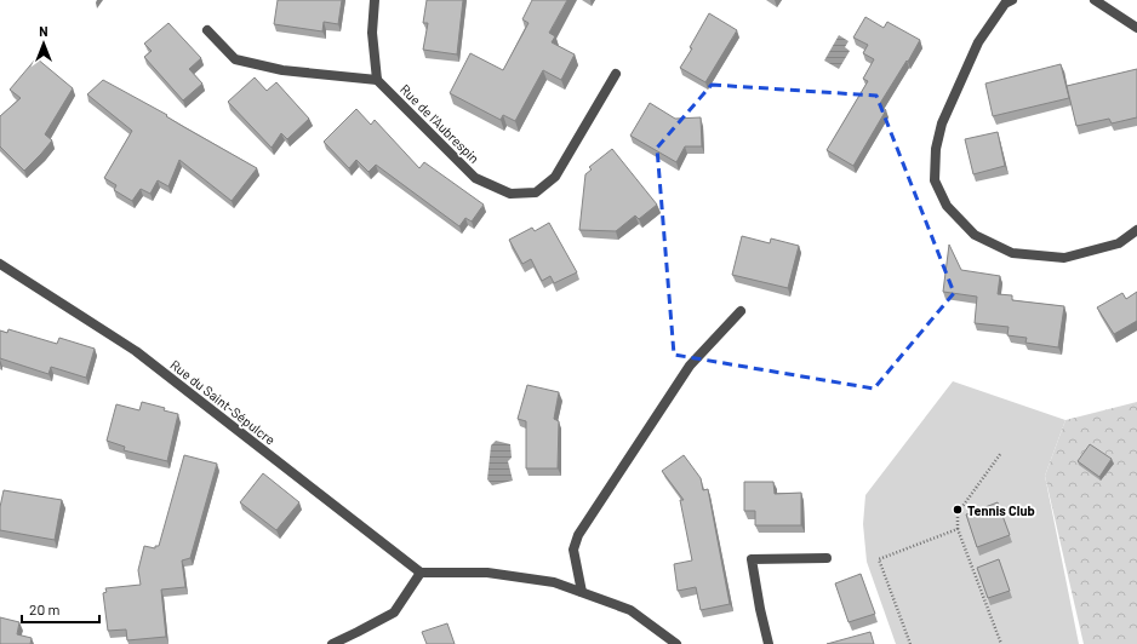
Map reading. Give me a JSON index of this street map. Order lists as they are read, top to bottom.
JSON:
{
  "streets": {
    "street": ["Rue de l'Aubrespin", "Rue du Saint-Sépulcre"]
  },
  "places": ["Tennis Club"],
  "scale_bar": "20 m",
  "north": "top"
}
